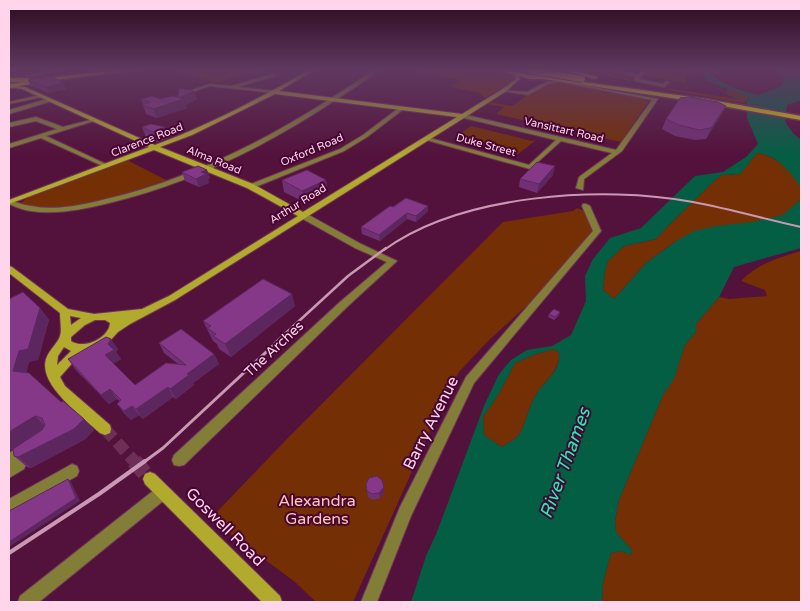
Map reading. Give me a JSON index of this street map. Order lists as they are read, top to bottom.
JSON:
{
  "streets": {
    "street": [
      "Vansittart Road",
      "Clarence Road",
      "Duke Street",
      "Oxford Road",
      "Alma Road",
      "Arthur Road",
      "The Arches",
      "Barry Avenue",
      "Goswell Road"
    ]
  },
  "crossings": [
    ["Vansittart Road", "Duke Street"],
    ["Vansittart Road", "Oxford Road"],
    ["Vansittart Road", "Arthur Road"],
    ["Clarence Road", "Alma Road"],
    ["Duke Street", "Arthur Road"],
    ["Oxford Road", "Alma Road"],
    ["Alma Road", "Arthur Road"],
    ["Alma Road", "The Arches"]
  ],
  "water": ["River Thames"],
  "parks": ["Alexandra Gardens"]
}
